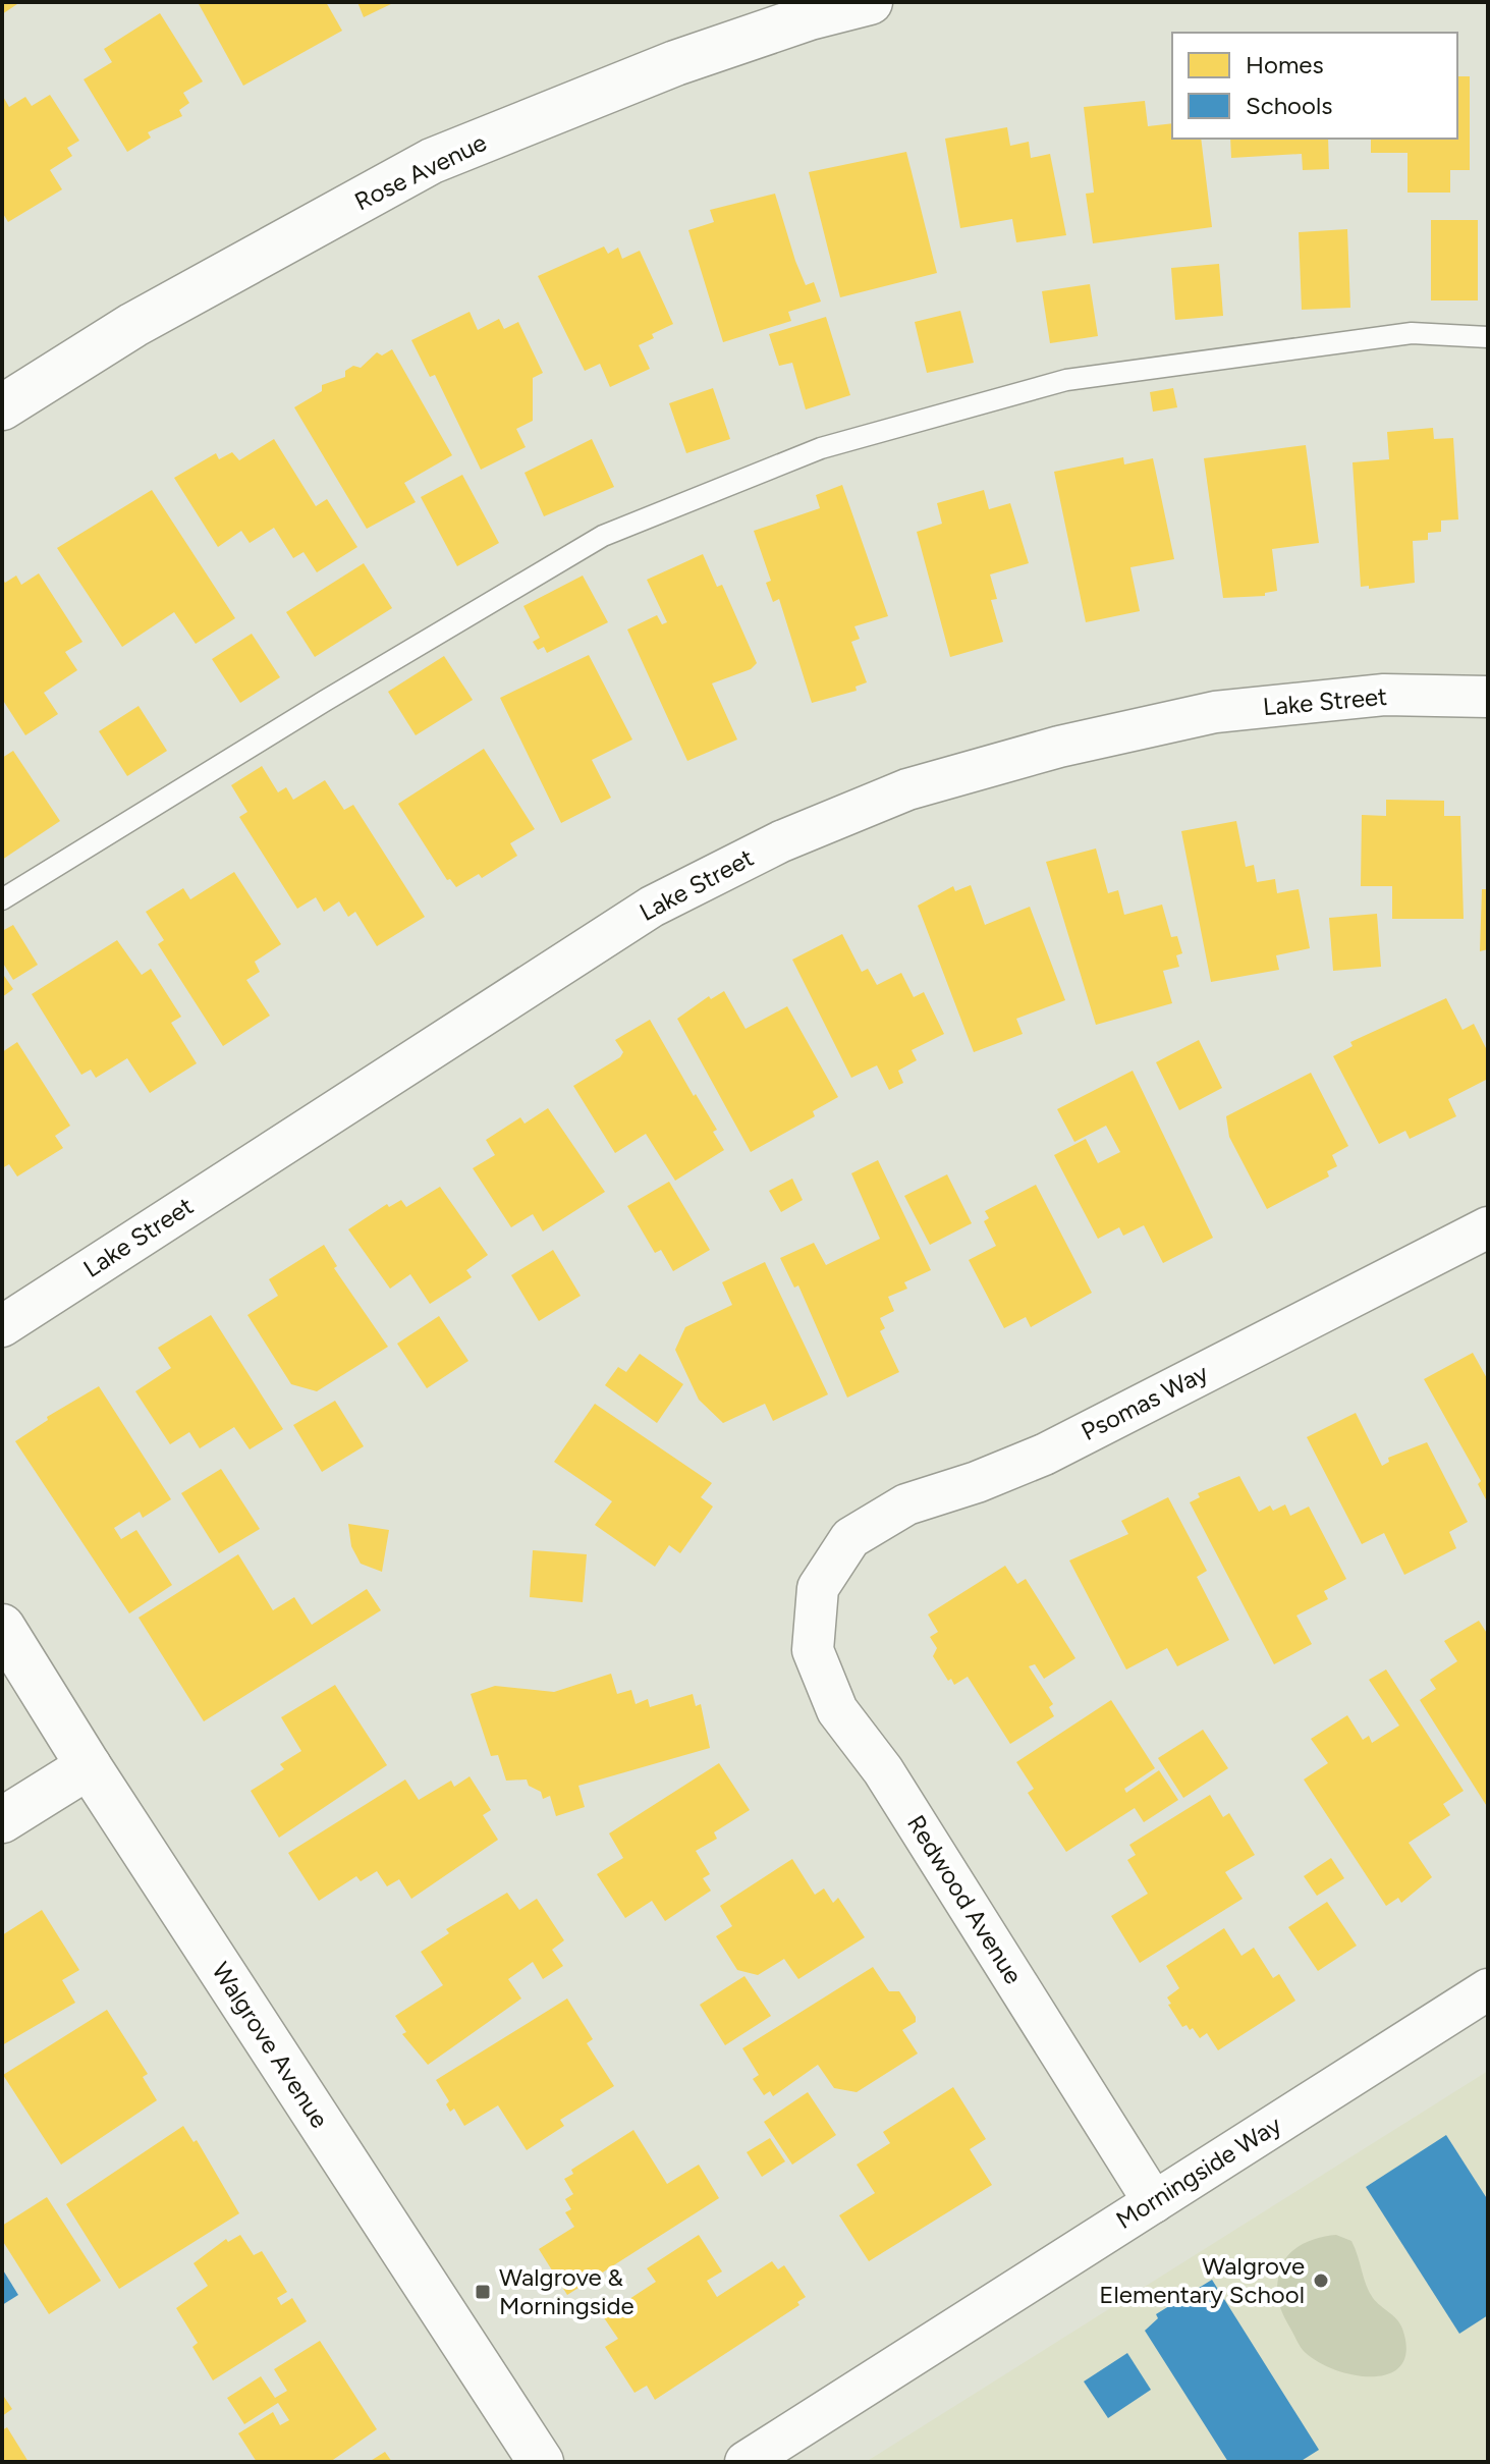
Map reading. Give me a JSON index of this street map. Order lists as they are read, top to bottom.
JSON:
{
  "streets": {
    "street": [
      "Rose Avenue",
      "Lake Street",
      "Psomas Way",
      "Redwood Avenue",
      "Walgrove Avenue",
      "Morningside Way"
    ]
  },
  "crossings": [
    ["Psomas Way", "Redwood Avenue"],
    ["Redwood Avenue", "Morningside Way"]
  ],
  "places": {
    "other": ["Walgrove Elementary School"],
    "transit": ["Walgrove & Morningside"]
  },
  "legend": ["Homes", "Schools"]
}
